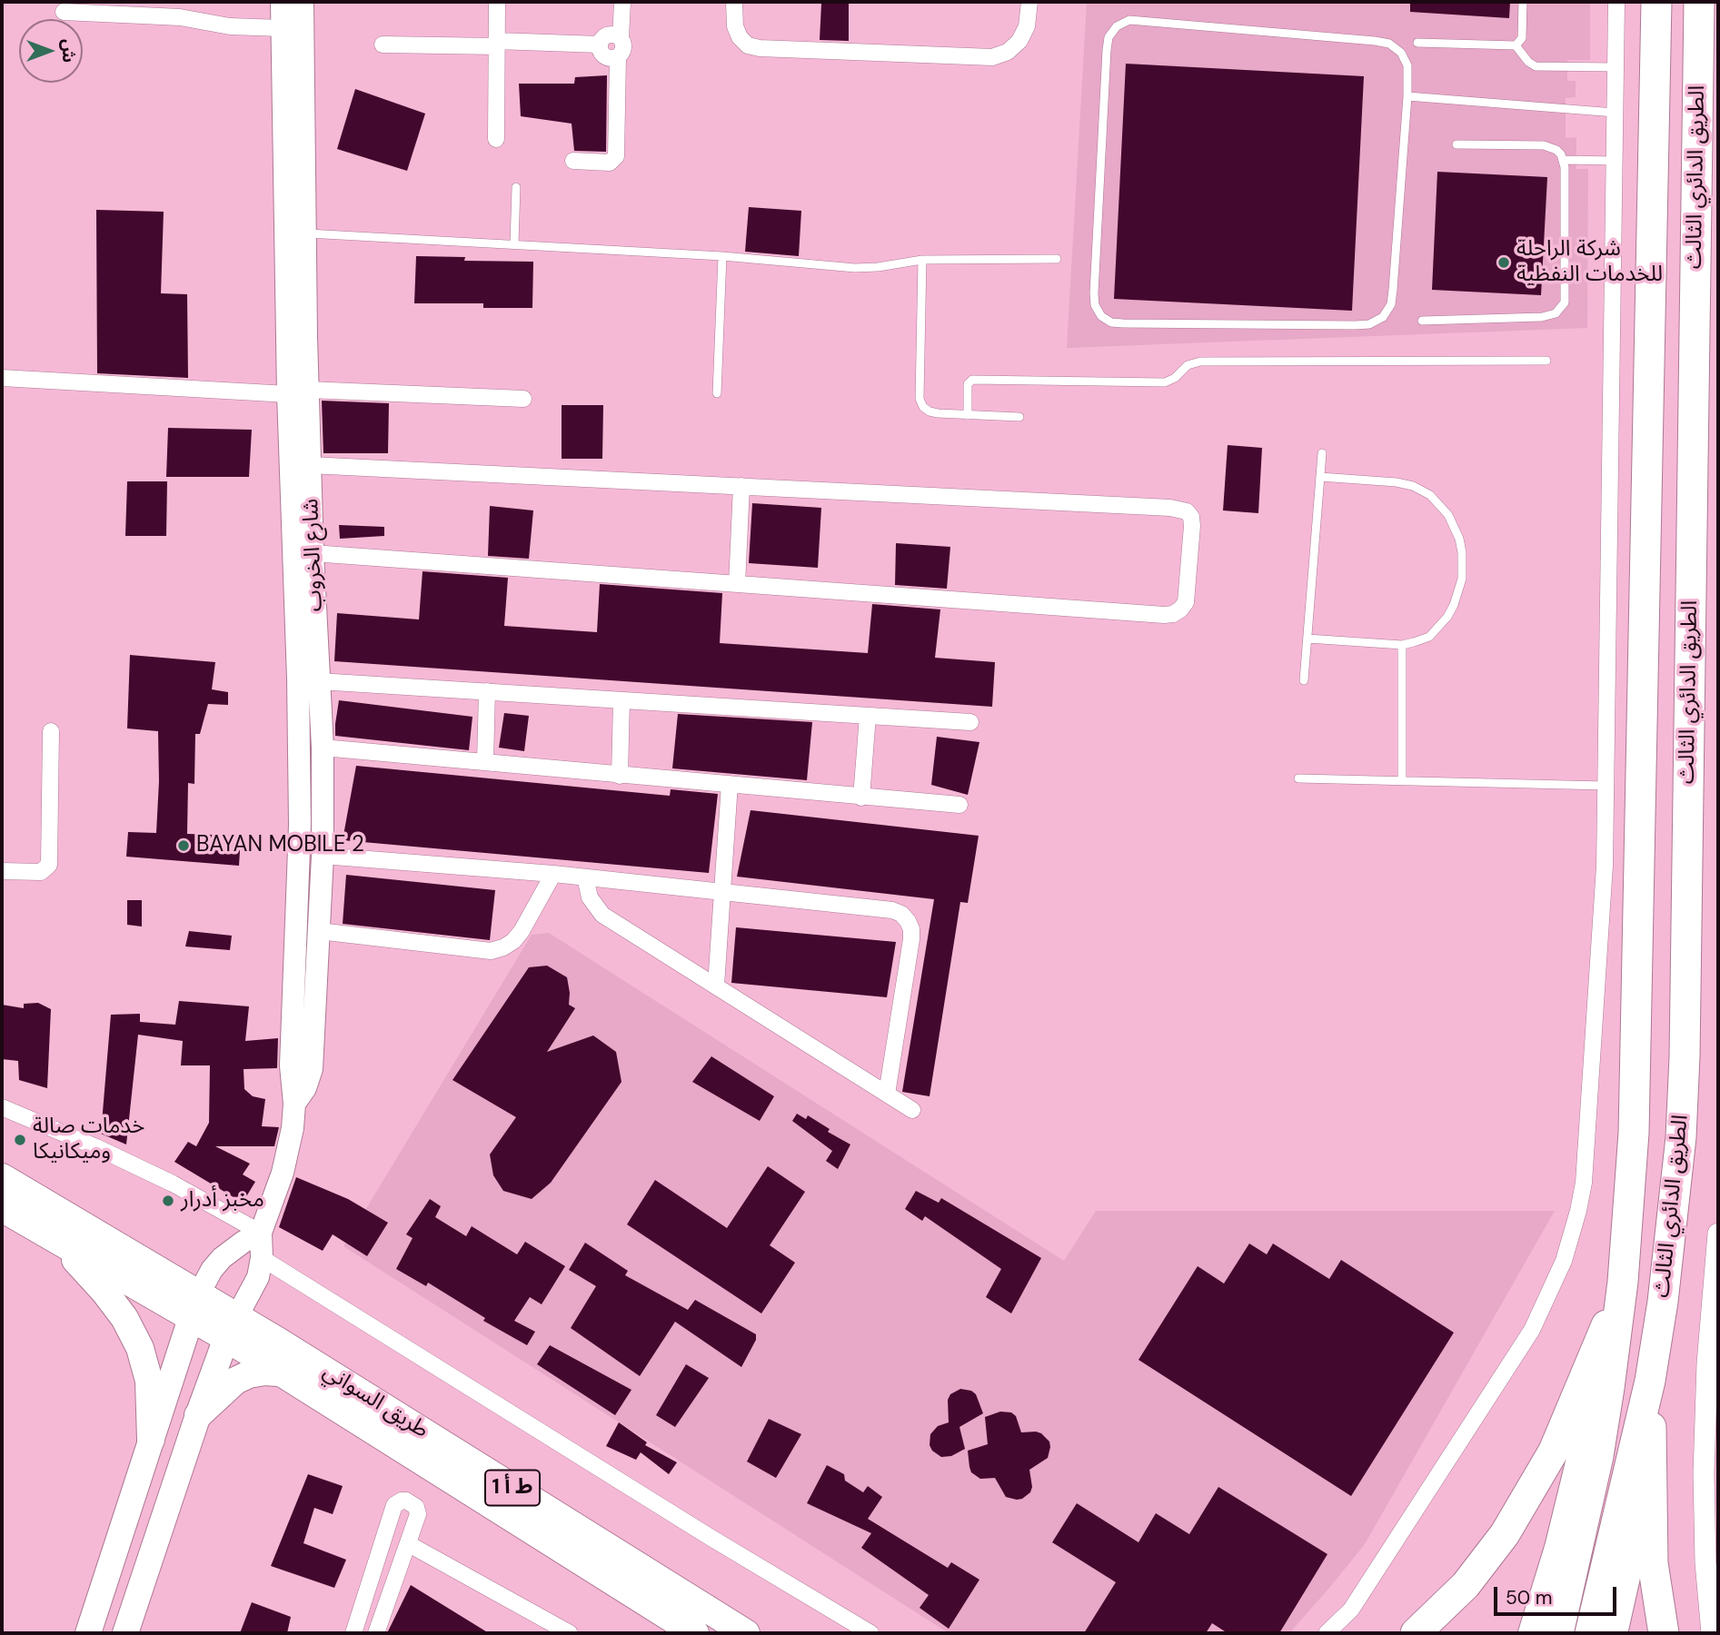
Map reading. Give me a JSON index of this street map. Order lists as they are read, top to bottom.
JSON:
{
  "streets": {
    "highway": ["الطريق الدائري الثالث", "طريق السواني", "ط أ 1"],
    "main road": ["شارع الخروب"]
  },
  "crossings": [
    ["شارع الخروب", "طريق السواني"]
  ],
  "places": [
    "شركة الراحلة للخدمات النفظية",
    "BAYAN MOBILE 2",
    "خدمات صالة وميكانيكا",
    "مخبز أدرار"
  ],
  "scale_bar": "50 m",
  "north": "right"
}
